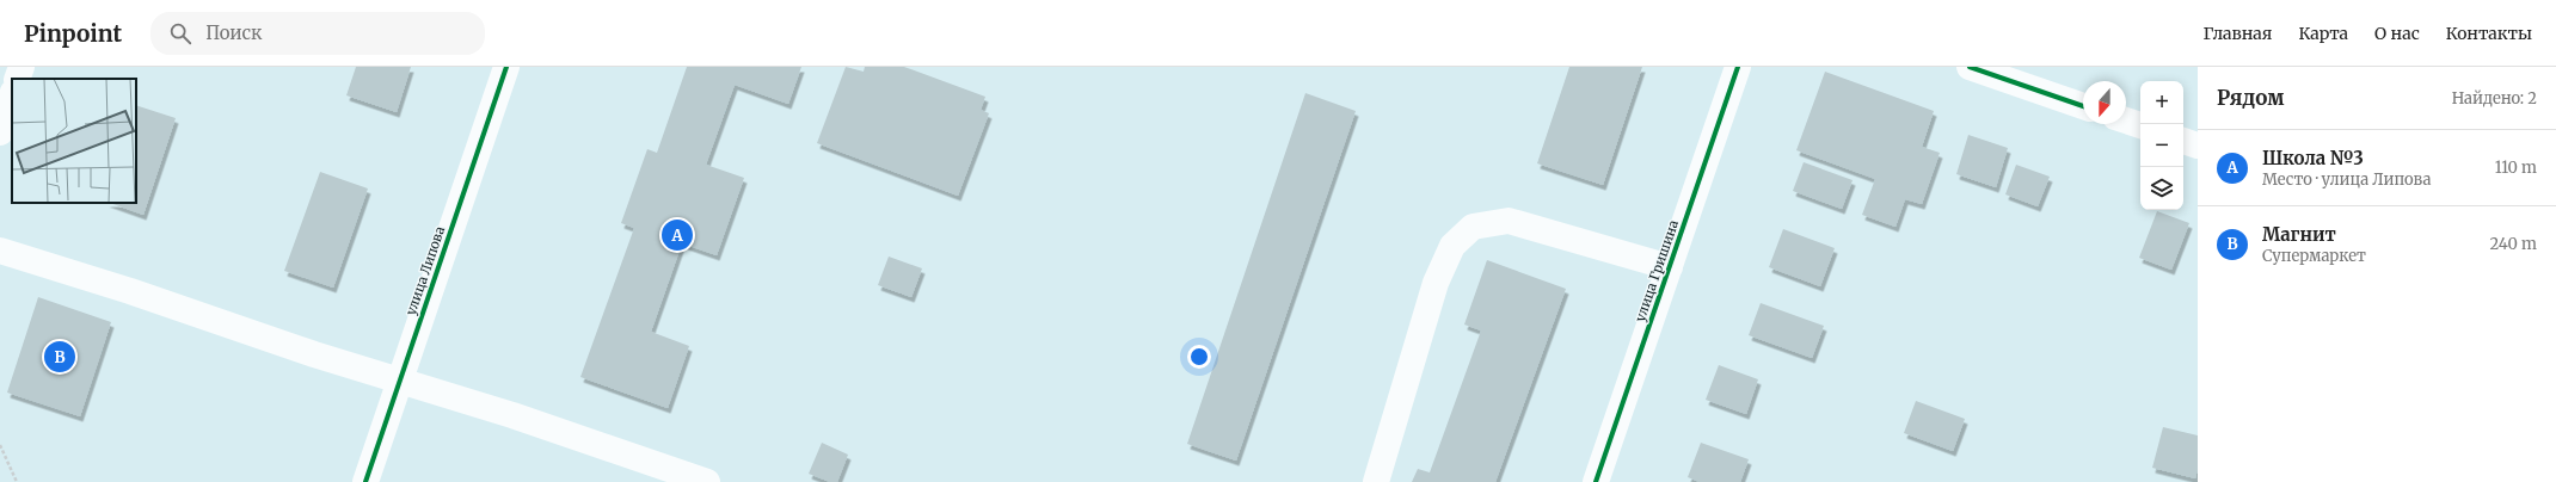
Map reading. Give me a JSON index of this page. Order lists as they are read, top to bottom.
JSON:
{
  "streets": {
    "street": ["улица Липова", "улица Гришина"]
  },
  "north": "bottom",
  "page": {
    "header": "Pinpoint",
    "search": "Поиск",
    "nav": [
      "Главная",
      "Карта",
      "О нас",
      "Контакты"
    ],
    "heading": ["Рядом", "Найдено: 2"],
    "map_buttons": ["+", "−"],
    "list": [
      {
        "mark": "A",
        "name": "Школа №3",
        "note": "Место · улица Липова",
        "value": "110 m"
      },
      {
        "mark": "B",
        "name": "Магнит",
        "note": "Супермаркет",
        "value": "240 m"
      }
    ],
    "pins": ["A", "B"]
  }
}
